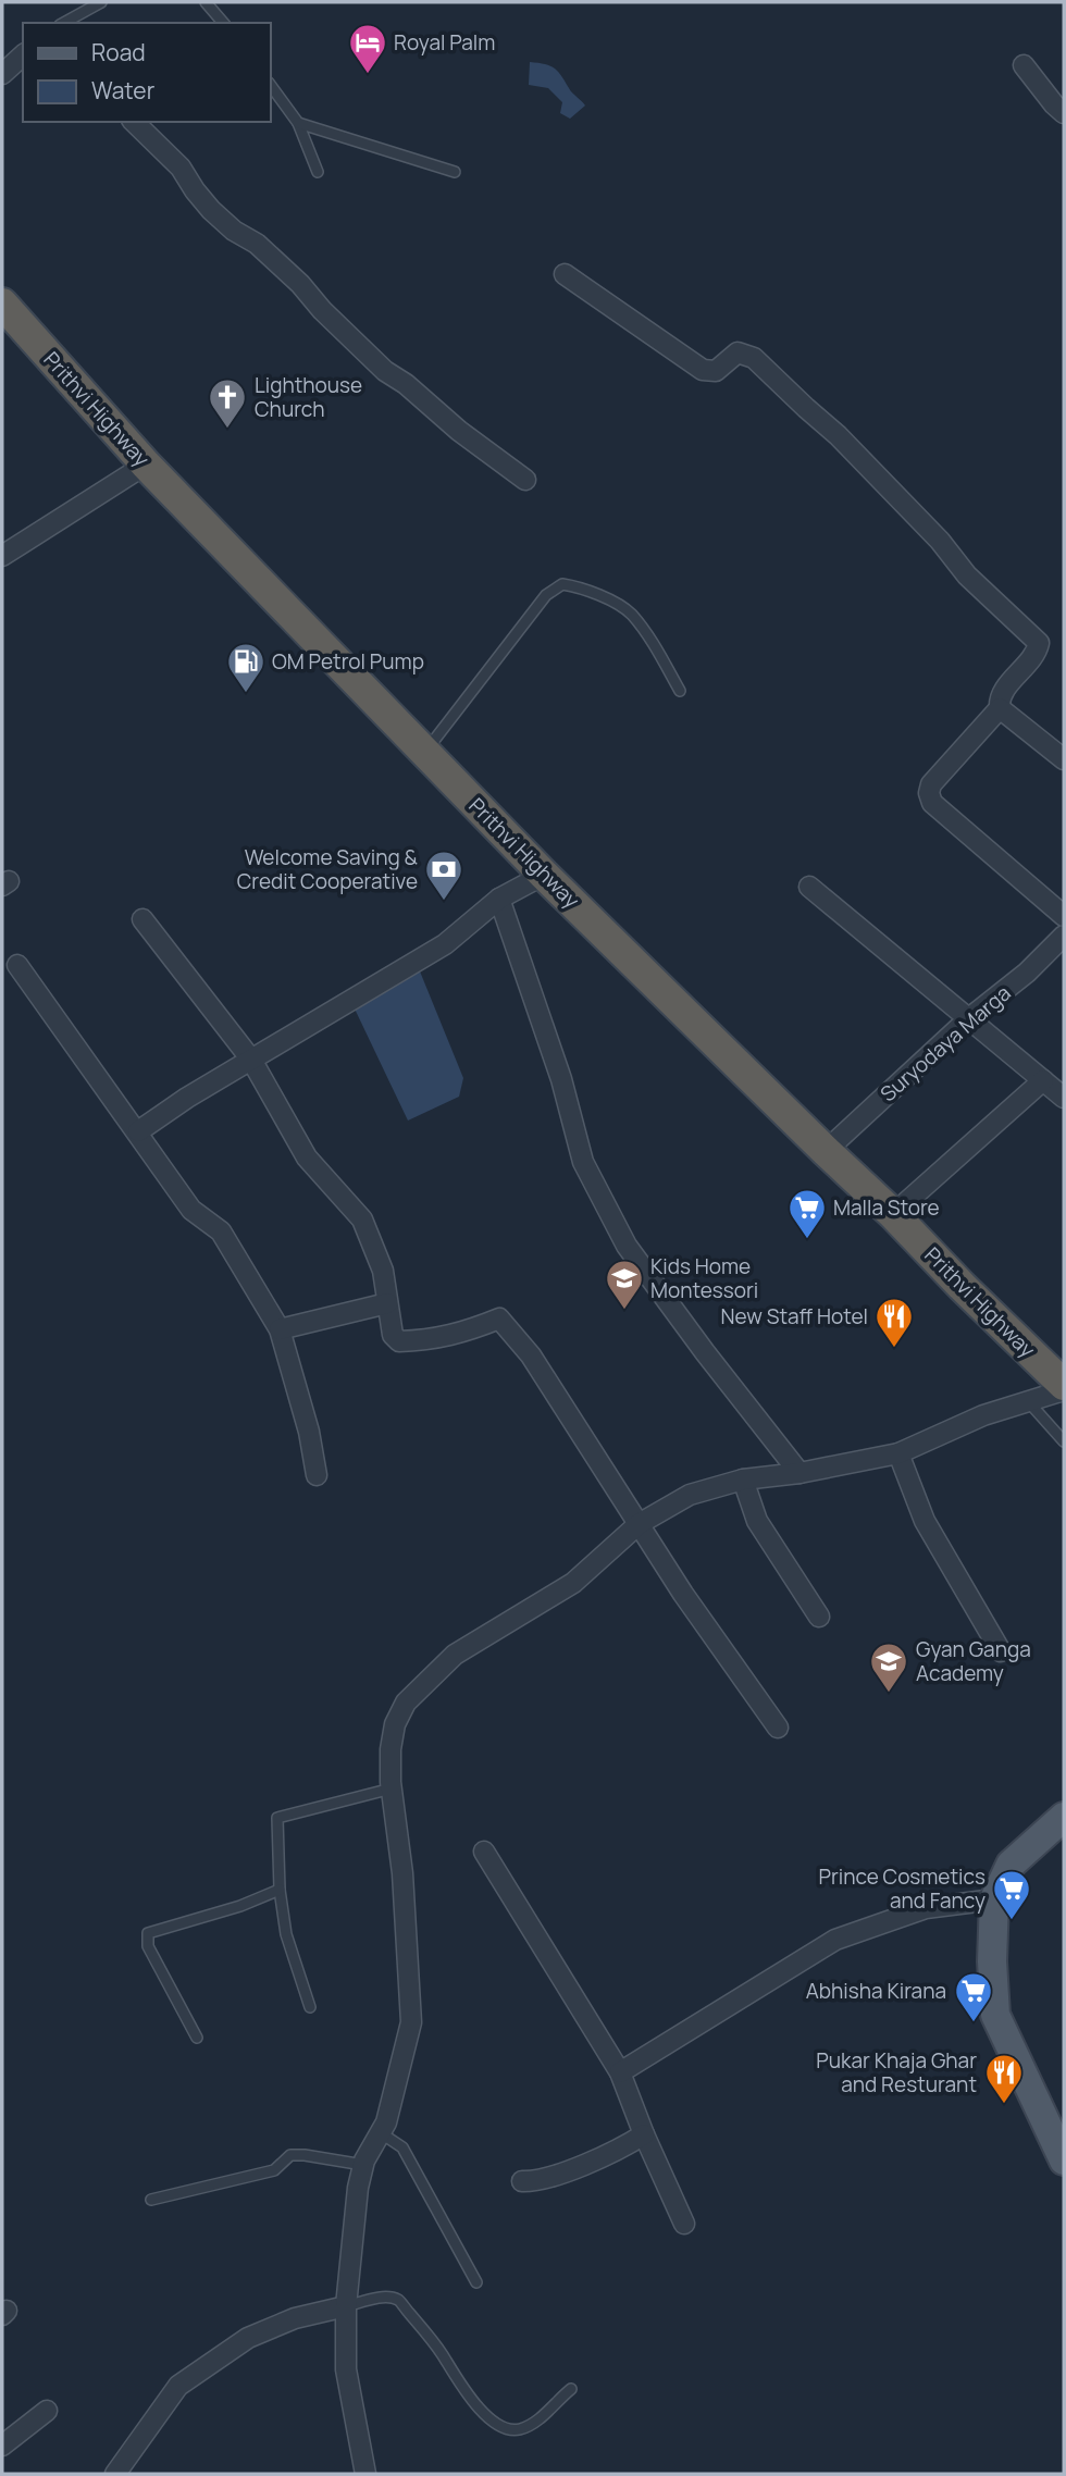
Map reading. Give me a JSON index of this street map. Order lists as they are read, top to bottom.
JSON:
{
  "streets": {
    "highway": ["Prithvi Highway"],
    "street": ["Suryodaya Marga"]
  },
  "crossings": [
    ["Prithvi Highway", "Suryodaya Marga"]
  ],
  "places": {
    "hotel": ["Royal Palm"],
    "church": ["Lighthouse Church"],
    "fuel station": ["OM Petrol Pump"],
    "bank": ["Welcome Saving & Credit Cooperative"],
    "supermarket": ["Malla Store", "Prince Cosmetics and Fancy", "Abhisha Kirana"],
    "school or university": ["Kids Home Montessori", "Gyan Ganga Academy"],
    "restaurant": ["New Staff Hotel", "Pukar Khaja Ghar and Resturant"]
  },
  "legend": ["Road", "Water"]
}
